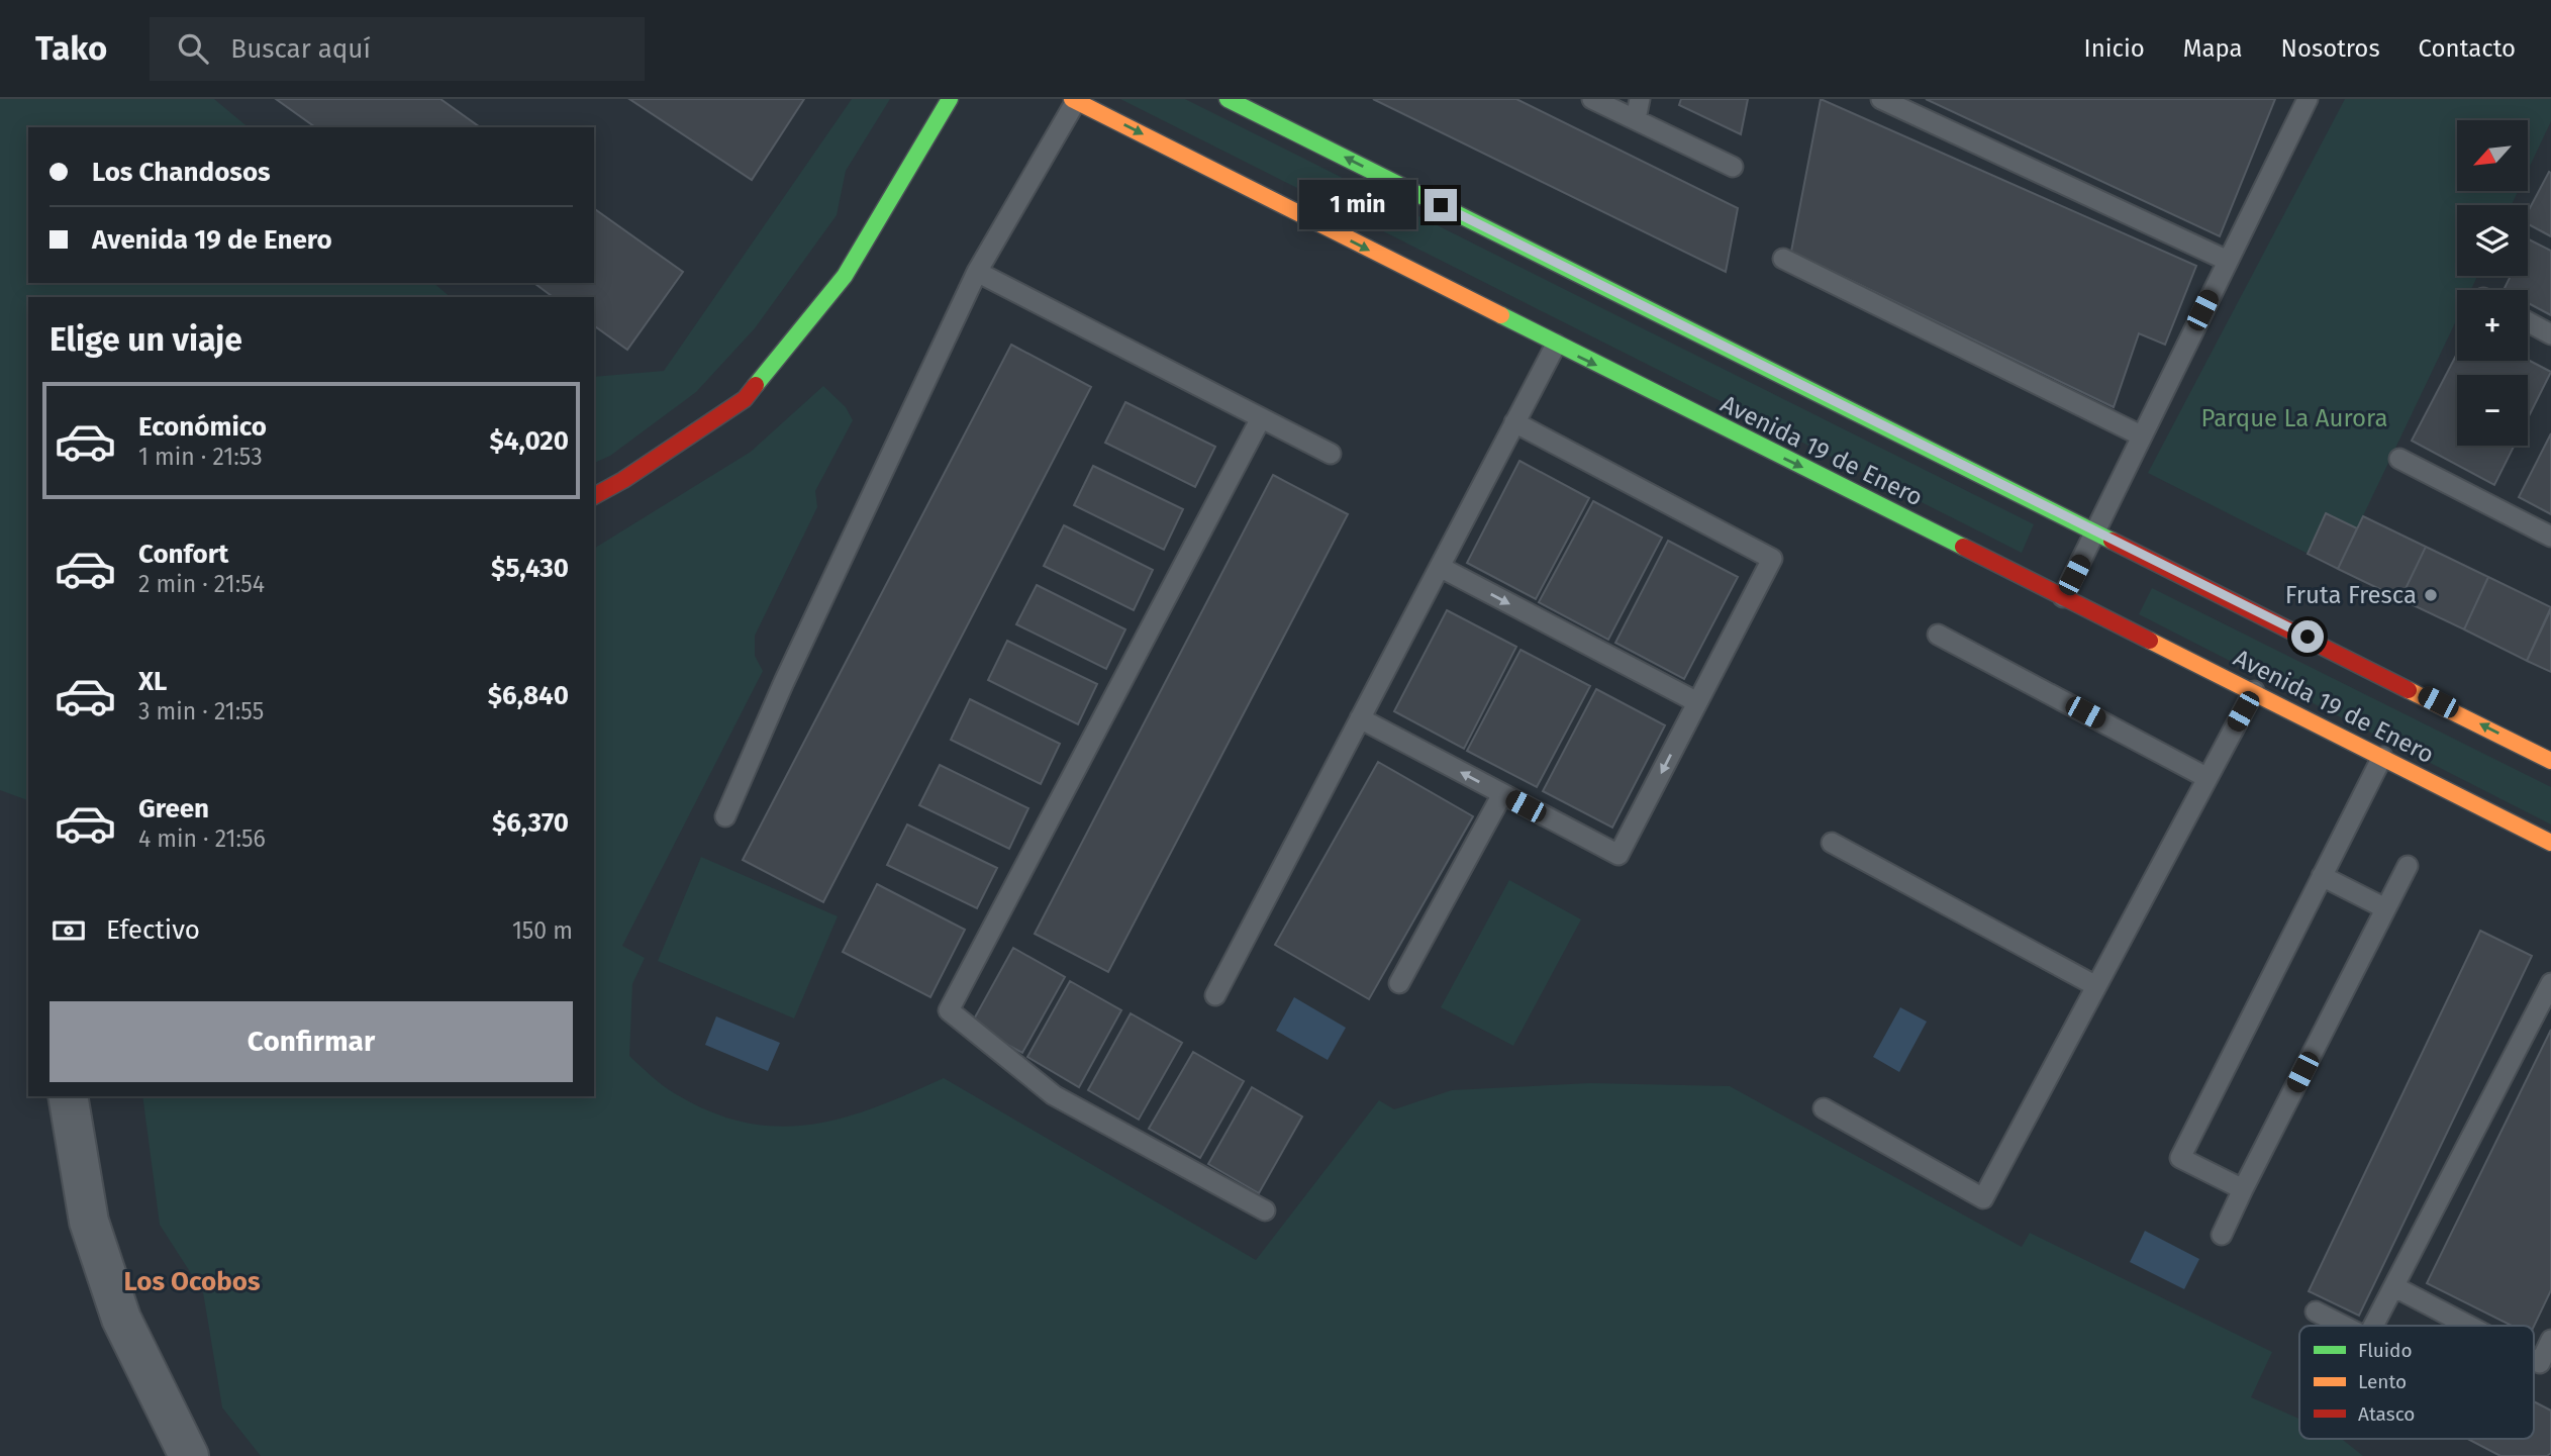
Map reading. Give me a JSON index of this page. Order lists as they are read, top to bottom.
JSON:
{
  "streets": {
    "main road": ["Avenida 19 de Enero"]
  },
  "districts": ["Los Ocobos"],
  "parks": ["Parque La Aurora"],
  "places": ["Fruta Fresca"],
  "legend": ["Fluido", "Lento", "Atasco"],
  "north": "bottom left",
  "page": {
    "header": "Tako",
    "search": "Buscar aquí",
    "nav": [
      "Inicio",
      "Mapa",
      "Nosotros",
      "Contacto"
    ],
    "map_buttons": ["+", "−"],
    "banner": ["Los Chandosos", "Avenida 19 de Enero"],
    "bubble": "1 min",
    "heading": "Elige un viaje",
    "list": [
      {
        "name": "Económico",
        "note": "1 min · 21:53",
        "value": "$4,020"
      },
      {
        "name": "Confort",
        "note": "2 min · 21:54",
        "value": "$5,430"
      },
      {
        "name": "XL",
        "note": "3 min · 21:55",
        "value": "$6,840"
      },
      {
        "name": "Green",
        "note": "4 min · 21:56",
        "value": "$6,370"
      }
    ],
    "pay": ["Efectivo", "150 m"],
    "buttons": "Confirmar"
  }
}
